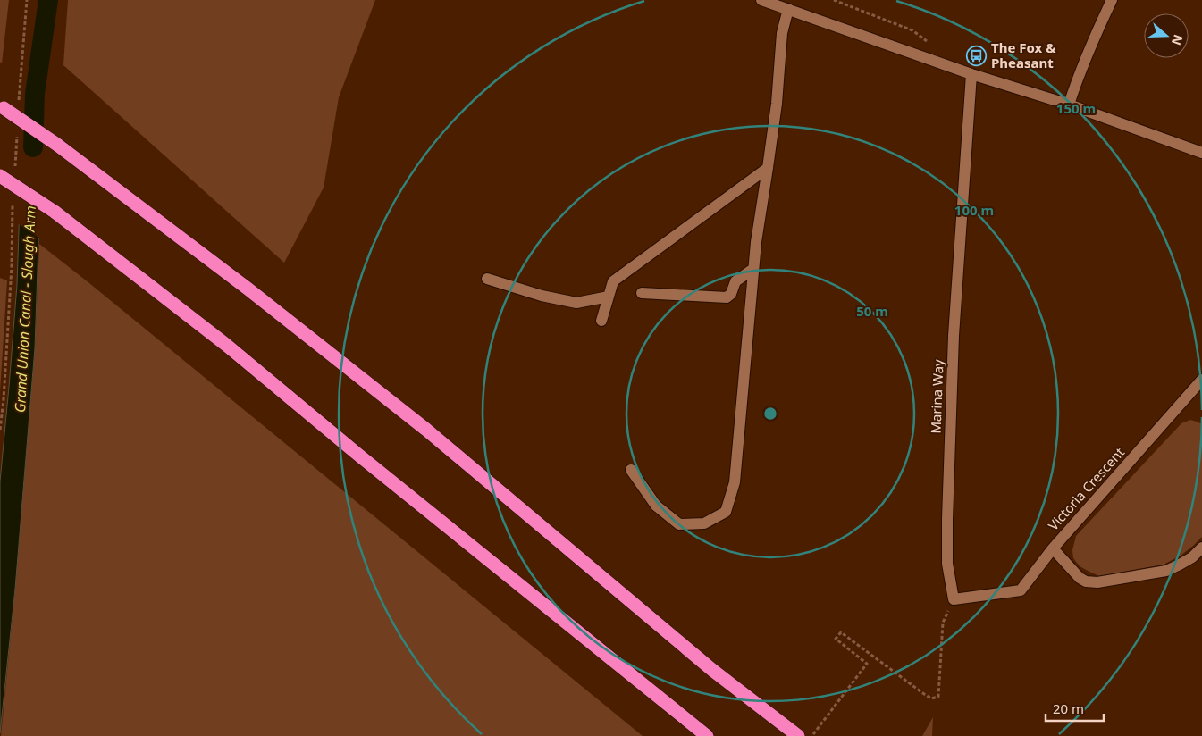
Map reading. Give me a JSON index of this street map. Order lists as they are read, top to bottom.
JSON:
{
  "streets": {
    "street": ["Marina Way", "Victoria Crescent"]
  },
  "water": ["Grand Union Canal - Slough Arm"],
  "places": {
    "bus stop": ["The Fox & Pheasant"]
  },
  "scale_bar": "20 m",
  "north": "right",
  "rings": ["150 m", "100 m", "50 m"]
}
